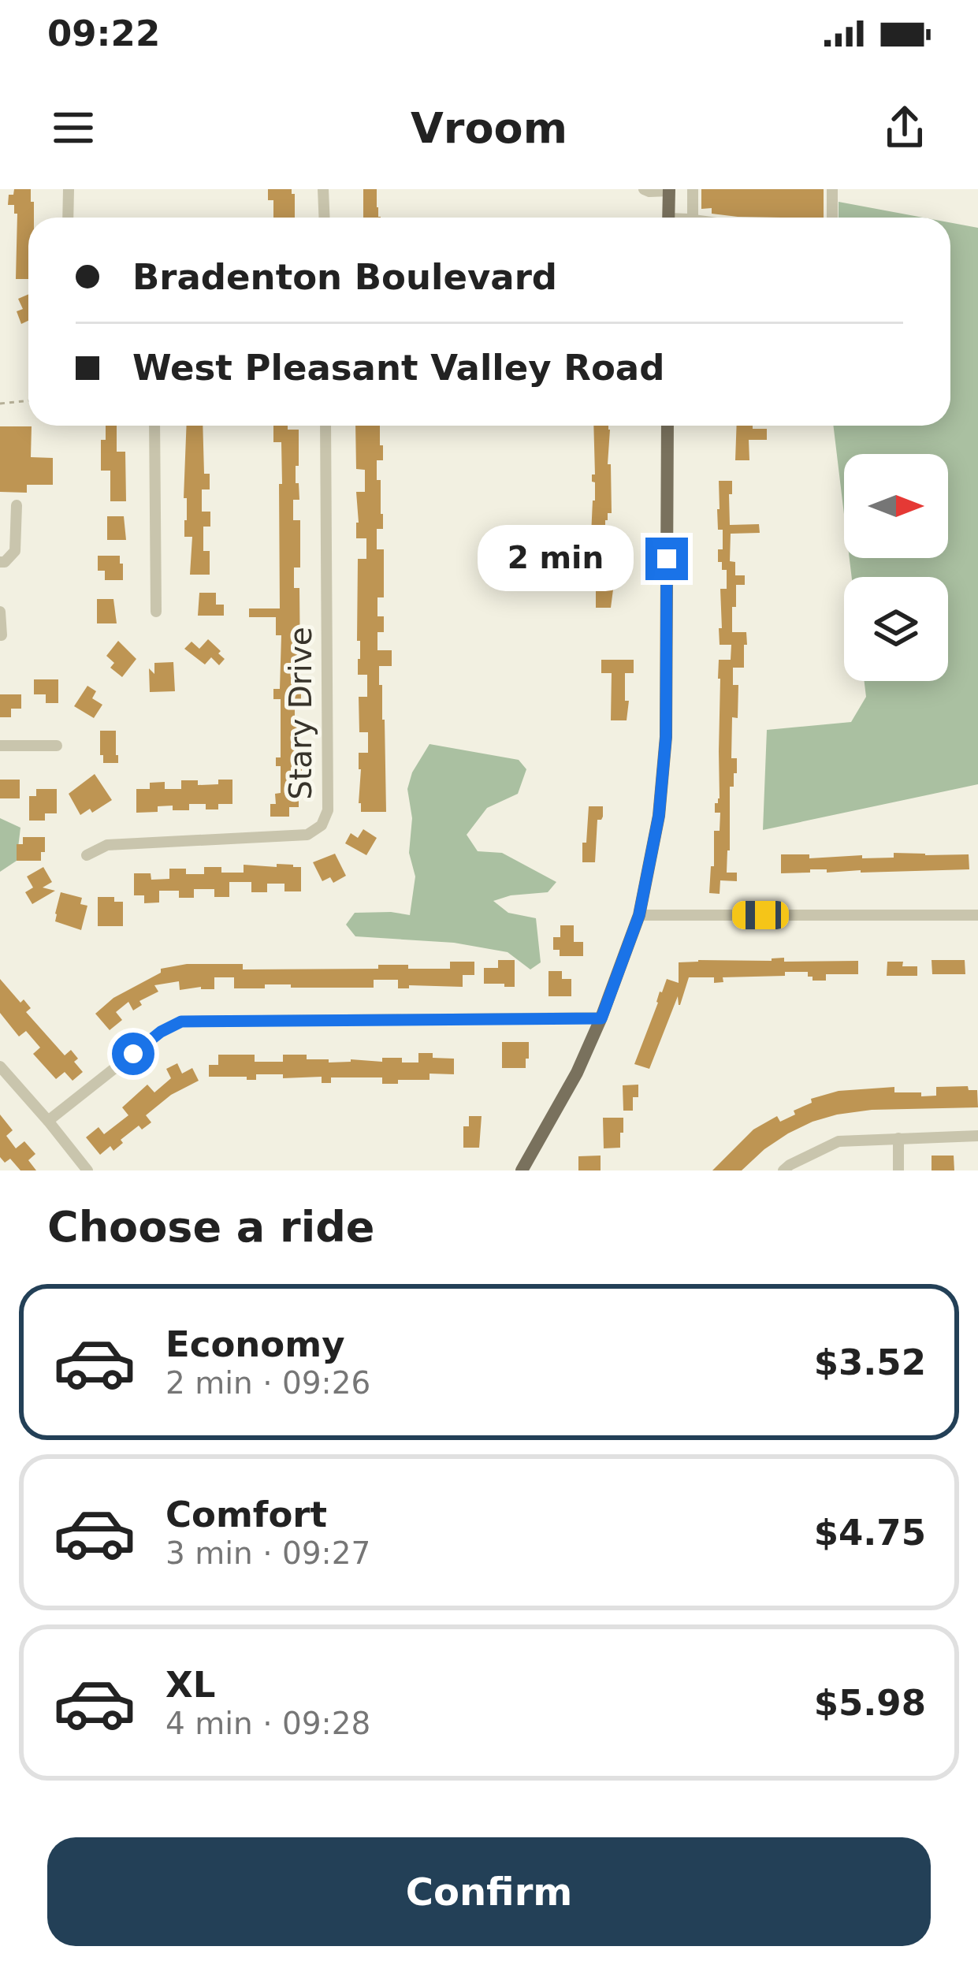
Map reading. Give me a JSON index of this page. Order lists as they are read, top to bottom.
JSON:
{
  "streets": {
    "street": ["Stary Drive"]
  },
  "north": "right",
  "page": {
    "status": "09:22",
    "header": "Vroom",
    "banner": ["Bradenton Boulevard", "West Pleasant Valley Road"],
    "bubble": "2 min",
    "heading": "Choose a ride",
    "list": [
      {
        "name": "Economy",
        "note": "2 min · 09:26",
        "value": "$3.52"
      },
      {
        "name": "Comfort",
        "note": "3 min · 09:27",
        "value": "$4.75"
      },
      {
        "name": "XL",
        "note": "4 min · 09:28",
        "value": "$5.98"
      }
    ],
    "buttons": "Confirm"
  }
}
